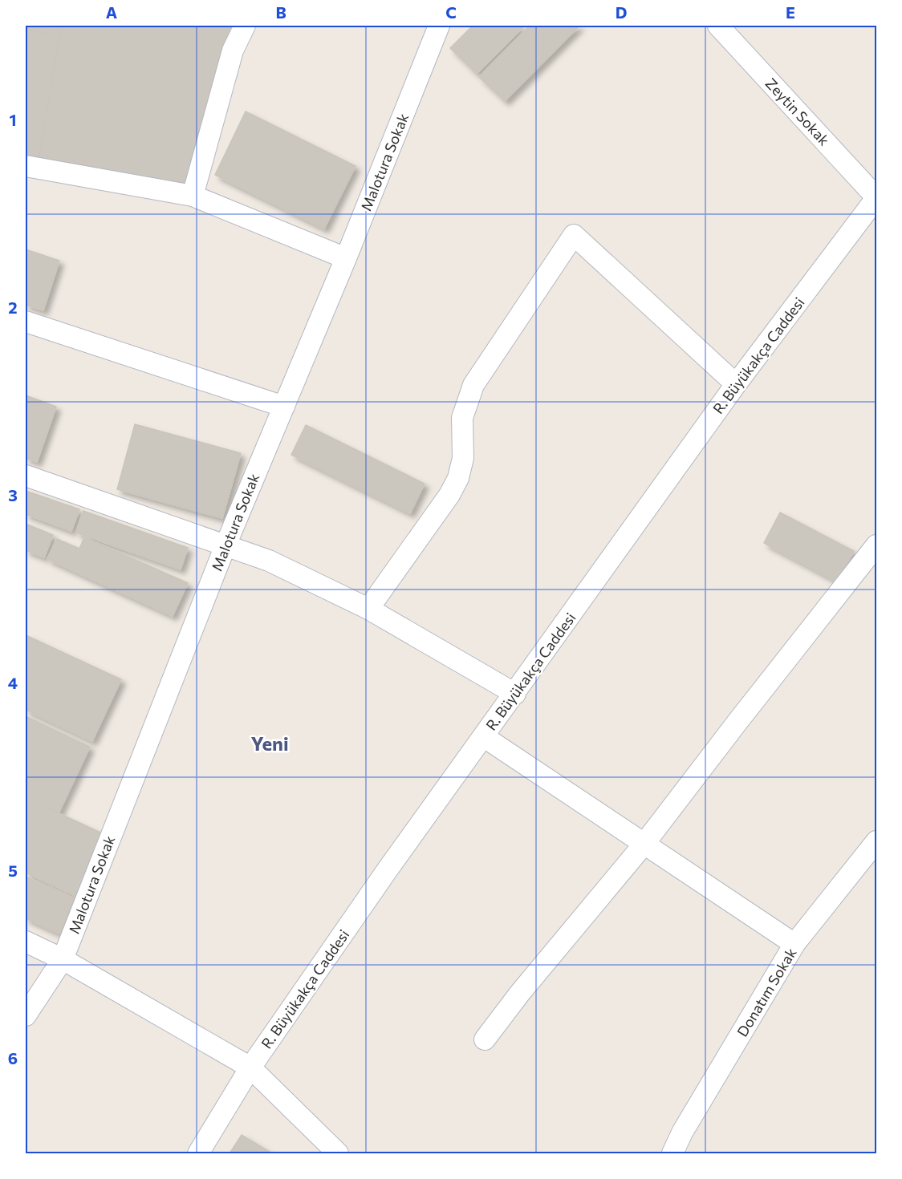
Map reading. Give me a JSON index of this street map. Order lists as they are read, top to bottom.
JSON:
{
  "streets": {
    "street": [
      "Zeytin Sokak",
      "Malotura Sokak",
      "R. Büyükakça Caddesi",
      "Donatım Sokak"
    ]
  },
  "crossings": [
    ["Zeytin Sokak", "R. Büyükakça Caddesi"]
  ],
  "districts": ["Yeni"],
  "grid": {
    "columns": [
      "A",
      "B",
      "C",
      "D",
      "E"
    ],
    "rows": [
      "1",
      "2",
      "3",
      "4",
      "5",
      "6"
    ]
  }
}
